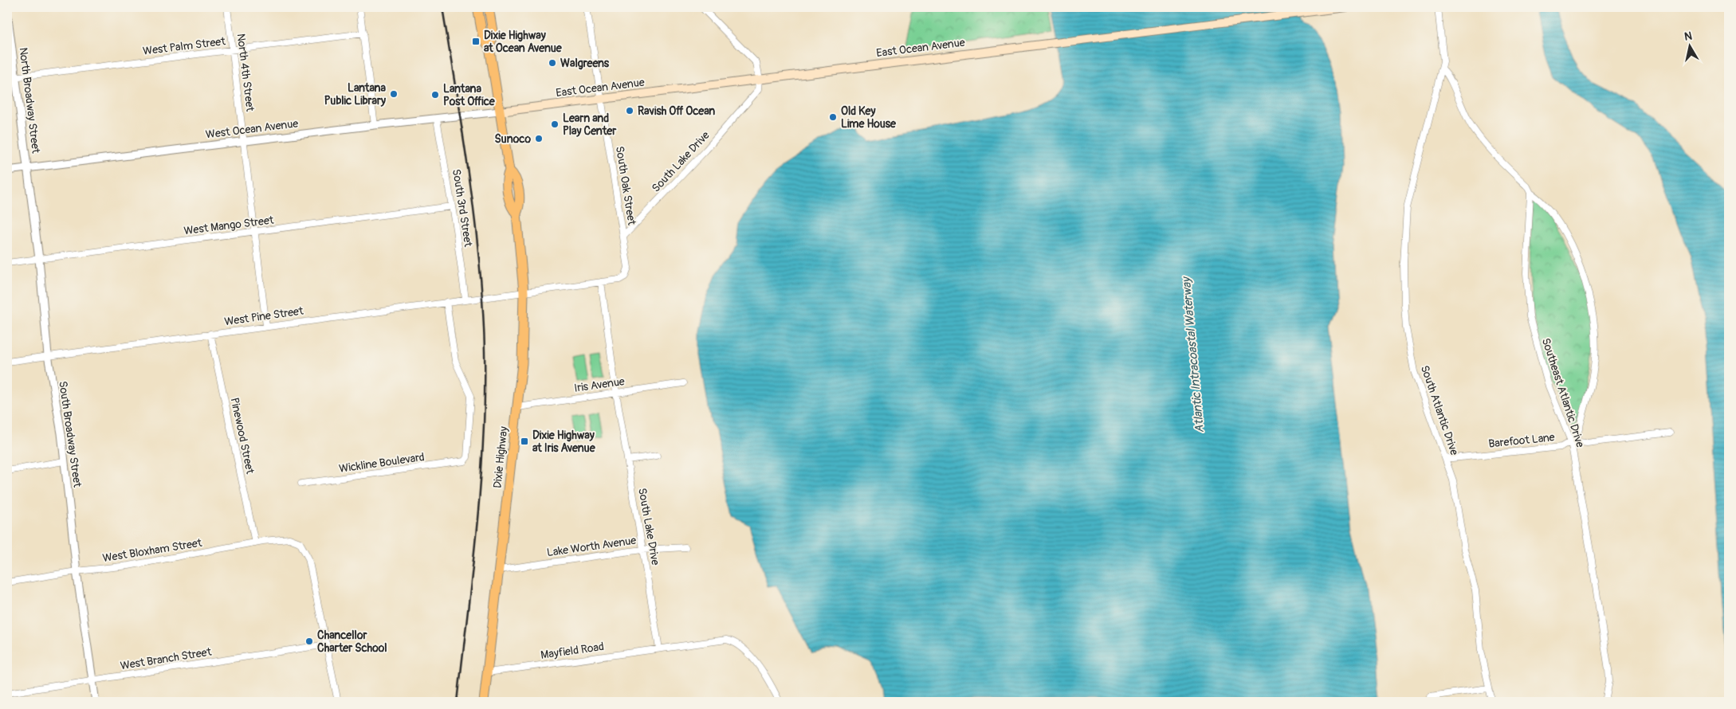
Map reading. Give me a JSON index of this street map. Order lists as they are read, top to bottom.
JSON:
{
  "streets": {
    "main road": ["East Ocean Avenue", "Dixie Highway"],
    "street": [
      "West Palm Street",
      "North 4th Street",
      "North Broadway Street",
      "West Ocean Avenue",
      "South Lake Drive",
      "South Oak Street",
      "South 3rd Street",
      "West Mango Street",
      "West Pine Street",
      "Iris Avenue",
      "Southeast Atlantic Drive",
      "South Atlantic Drive",
      "South Broadway Street",
      "Pinewood Street",
      "Barefoot Lane",
      "Wickline Boulevard",
      "Lake Worth Avenue",
      "West Bloxham Street",
      "Mayfield Road",
      "West Branch Street"
    ]
  },
  "crossings": [
    ["West Palm Street", "North 4th Street"],
    ["West Palm Street", "North Broadway Street"],
    ["East Ocean Avenue", "West Ocean Avenue"],
    ["East Ocean Avenue", "South Lake Drive"],
    ["East Ocean Avenue", "South Oak Street"],
    ["East Ocean Avenue", "Dixie Highway"],
    ["North 4th Street", "West Ocean Avenue"],
    ["North 4th Street", "West Mango Street"],
    ["North 4th Street", "West Pine Street"],
    ["North Broadway Street", "West Ocean Avenue"],
    ["North Broadway Street", "South Broadway Street"],
    ["West Ocean Avenue", "South 3rd Street"],
    ["West Ocean Avenue", "South Broadway Street"],
    ["West Ocean Avenue", "Dixie Highway"],
    ["South Lake Drive", "South Oak Street"],
    ["South Lake Drive", "West Pine Street"],
    ["South Lake Drive", "Iris Avenue"],
    ["South Lake Drive", "Lake Worth Avenue"],
    ["South Lake Drive", "Mayfield Road"],
    ["South Oak Street", "West Pine Street"],
    ["South 3rd Street", "West Mango Street"],
    ["South 3rd Street", "West Pine Street"],
    ["West Mango Street", "South Broadway Street"],
    ["West Pine Street", "South Broadway Street"],
    ["West Pine Street", "Pinewood Street"],
    ["West Pine Street", "Dixie Highway"],
    ["West Pine Street", "Wickline Boulevard"],
    ["Iris Avenue", "Dixie Highway"],
    ["Southeast Atlantic Drive", "Barefoot Lane"],
    ["South Atlantic Drive", "Barefoot Lane"],
    ["South Broadway Street", "West Bloxham Street"],
    ["South Broadway Street", "West Branch Street"],
    ["Pinewood Street", "West Bloxham Street"],
    ["Dixie Highway", "Lake Worth Avenue"],
    ["Dixie Highway", "Mayfield Road"],
    ["West Bloxham Street", "West Branch Street"]
  ],
  "water": ["Atlantic Intracoastal Waterway"],
  "places": {
    "transit": ["Dixie Highway at Ocean Avenue", "Dixie Highway at Iris Avenue"],
    "other": [
      "Walgreens",
      "Lantana Public Library",
      "Lantana Post Office",
      "Ravish Off Ocean",
      "Old Key Lime House",
      "Learn and Play Center",
      "Sunoco",
      "Chancellor Charter School"
    ]
  },
  "north": "top"
}
